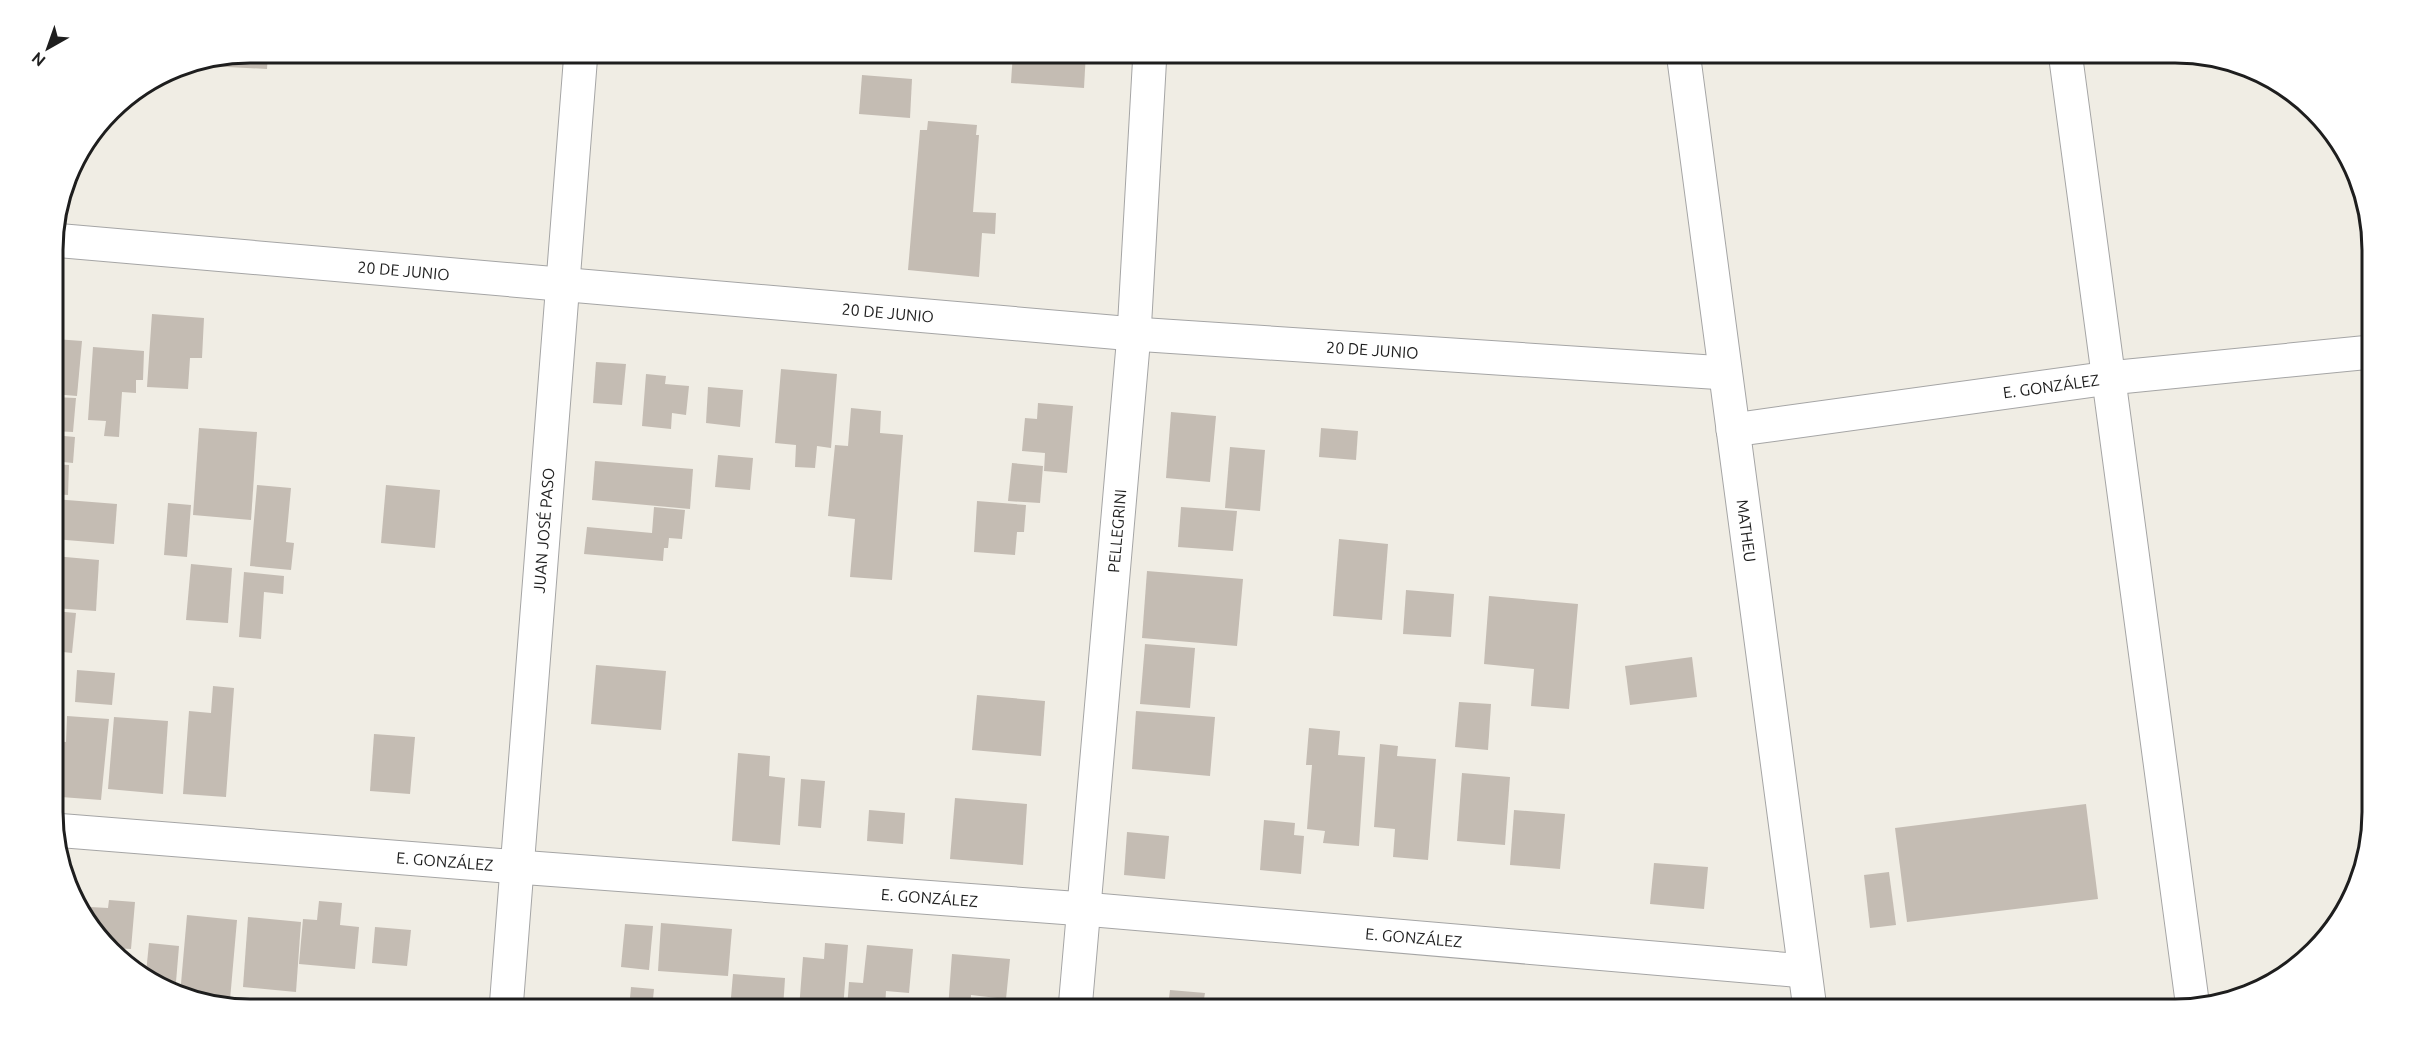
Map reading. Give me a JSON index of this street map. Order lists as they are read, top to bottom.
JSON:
{
  "streets": {
    "street": [
      "20 DE JUNIO",
      "E. GONZÁLEZ",
      "JUAN JOSÉ PASO",
      "PELLEGRINI",
      "MATHEU"
    ]
  },
  "crossings": [
    ["20 DE JUNIO", "JUAN JOSÉ PASO"],
    ["20 DE JUNIO", "PELLEGRINI"],
    ["20 DE JUNIO", "MATHEU"],
    ["E. GONZÁLEZ", "JUAN JOSÉ PASO"],
    ["E. GONZÁLEZ", "PELLEGRINI"],
    ["E. GONZÁLEZ", "MATHEU"]
  ],
  "north": "bottom left"
}
